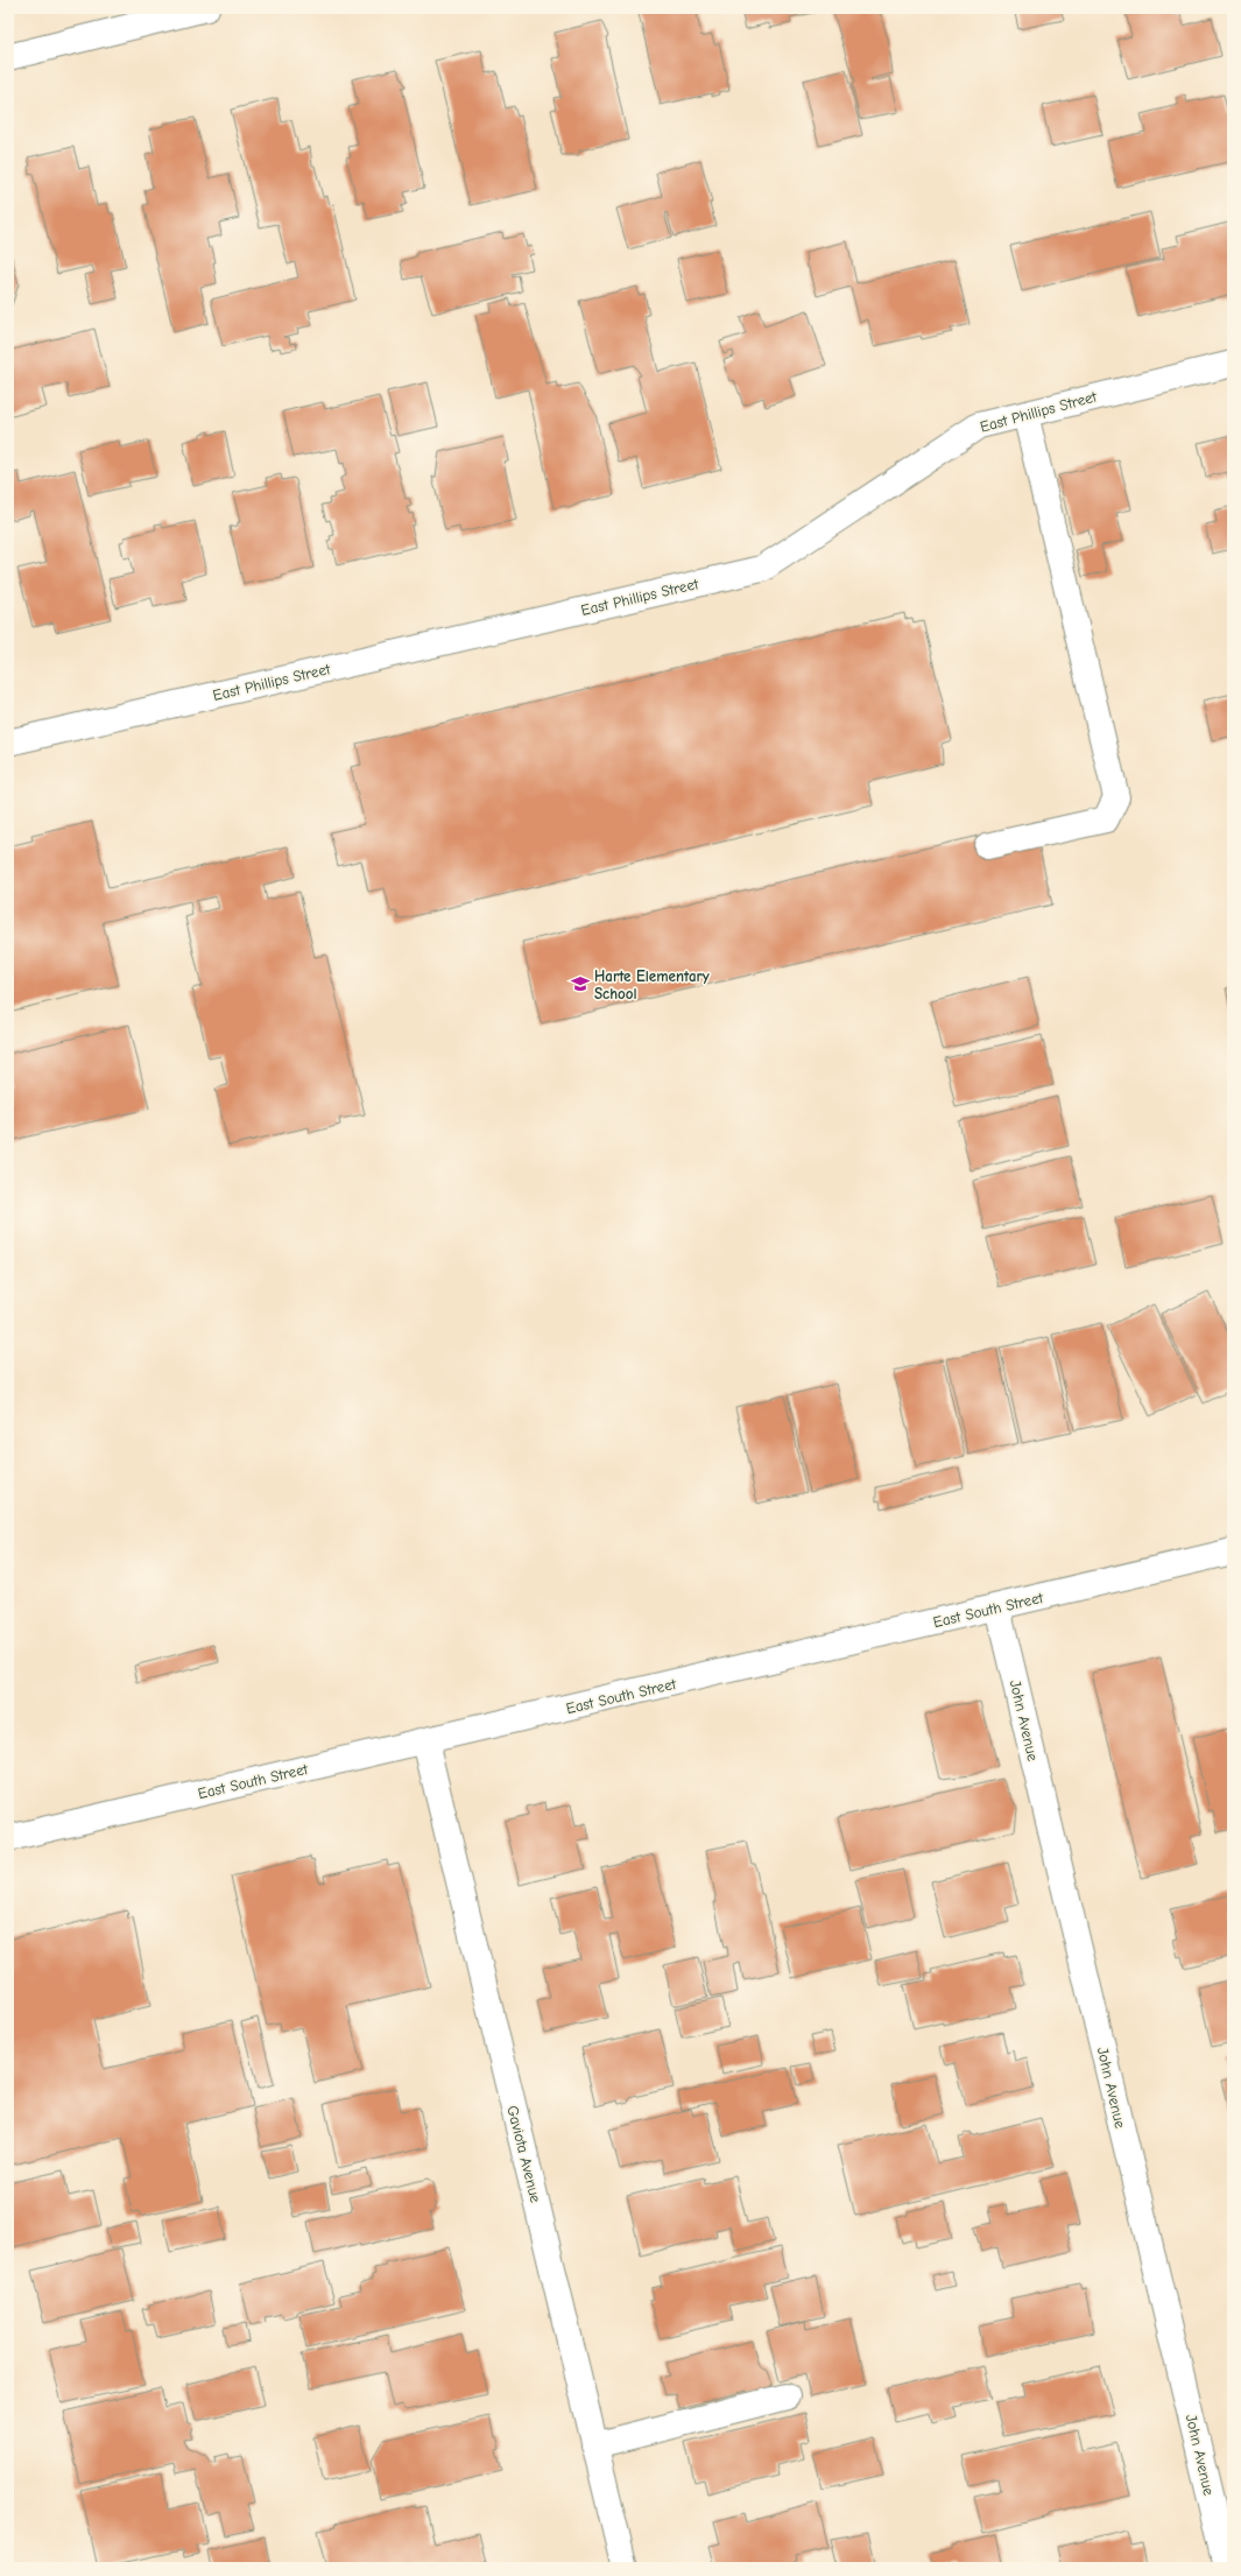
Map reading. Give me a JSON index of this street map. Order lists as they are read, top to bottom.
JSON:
{
  "streets": {
    "street": [
      "East Phillips Street",
      "East South Street",
      "John Avenue",
      "Gaviota Avenue"
    ]
  },
  "crossings": [
    ["East South Street", "John Avenue"],
    ["East South Street", "Gaviota Avenue"]
  ],
  "places": {
    "school or university": ["Harte Elementary School"]
  }
}
